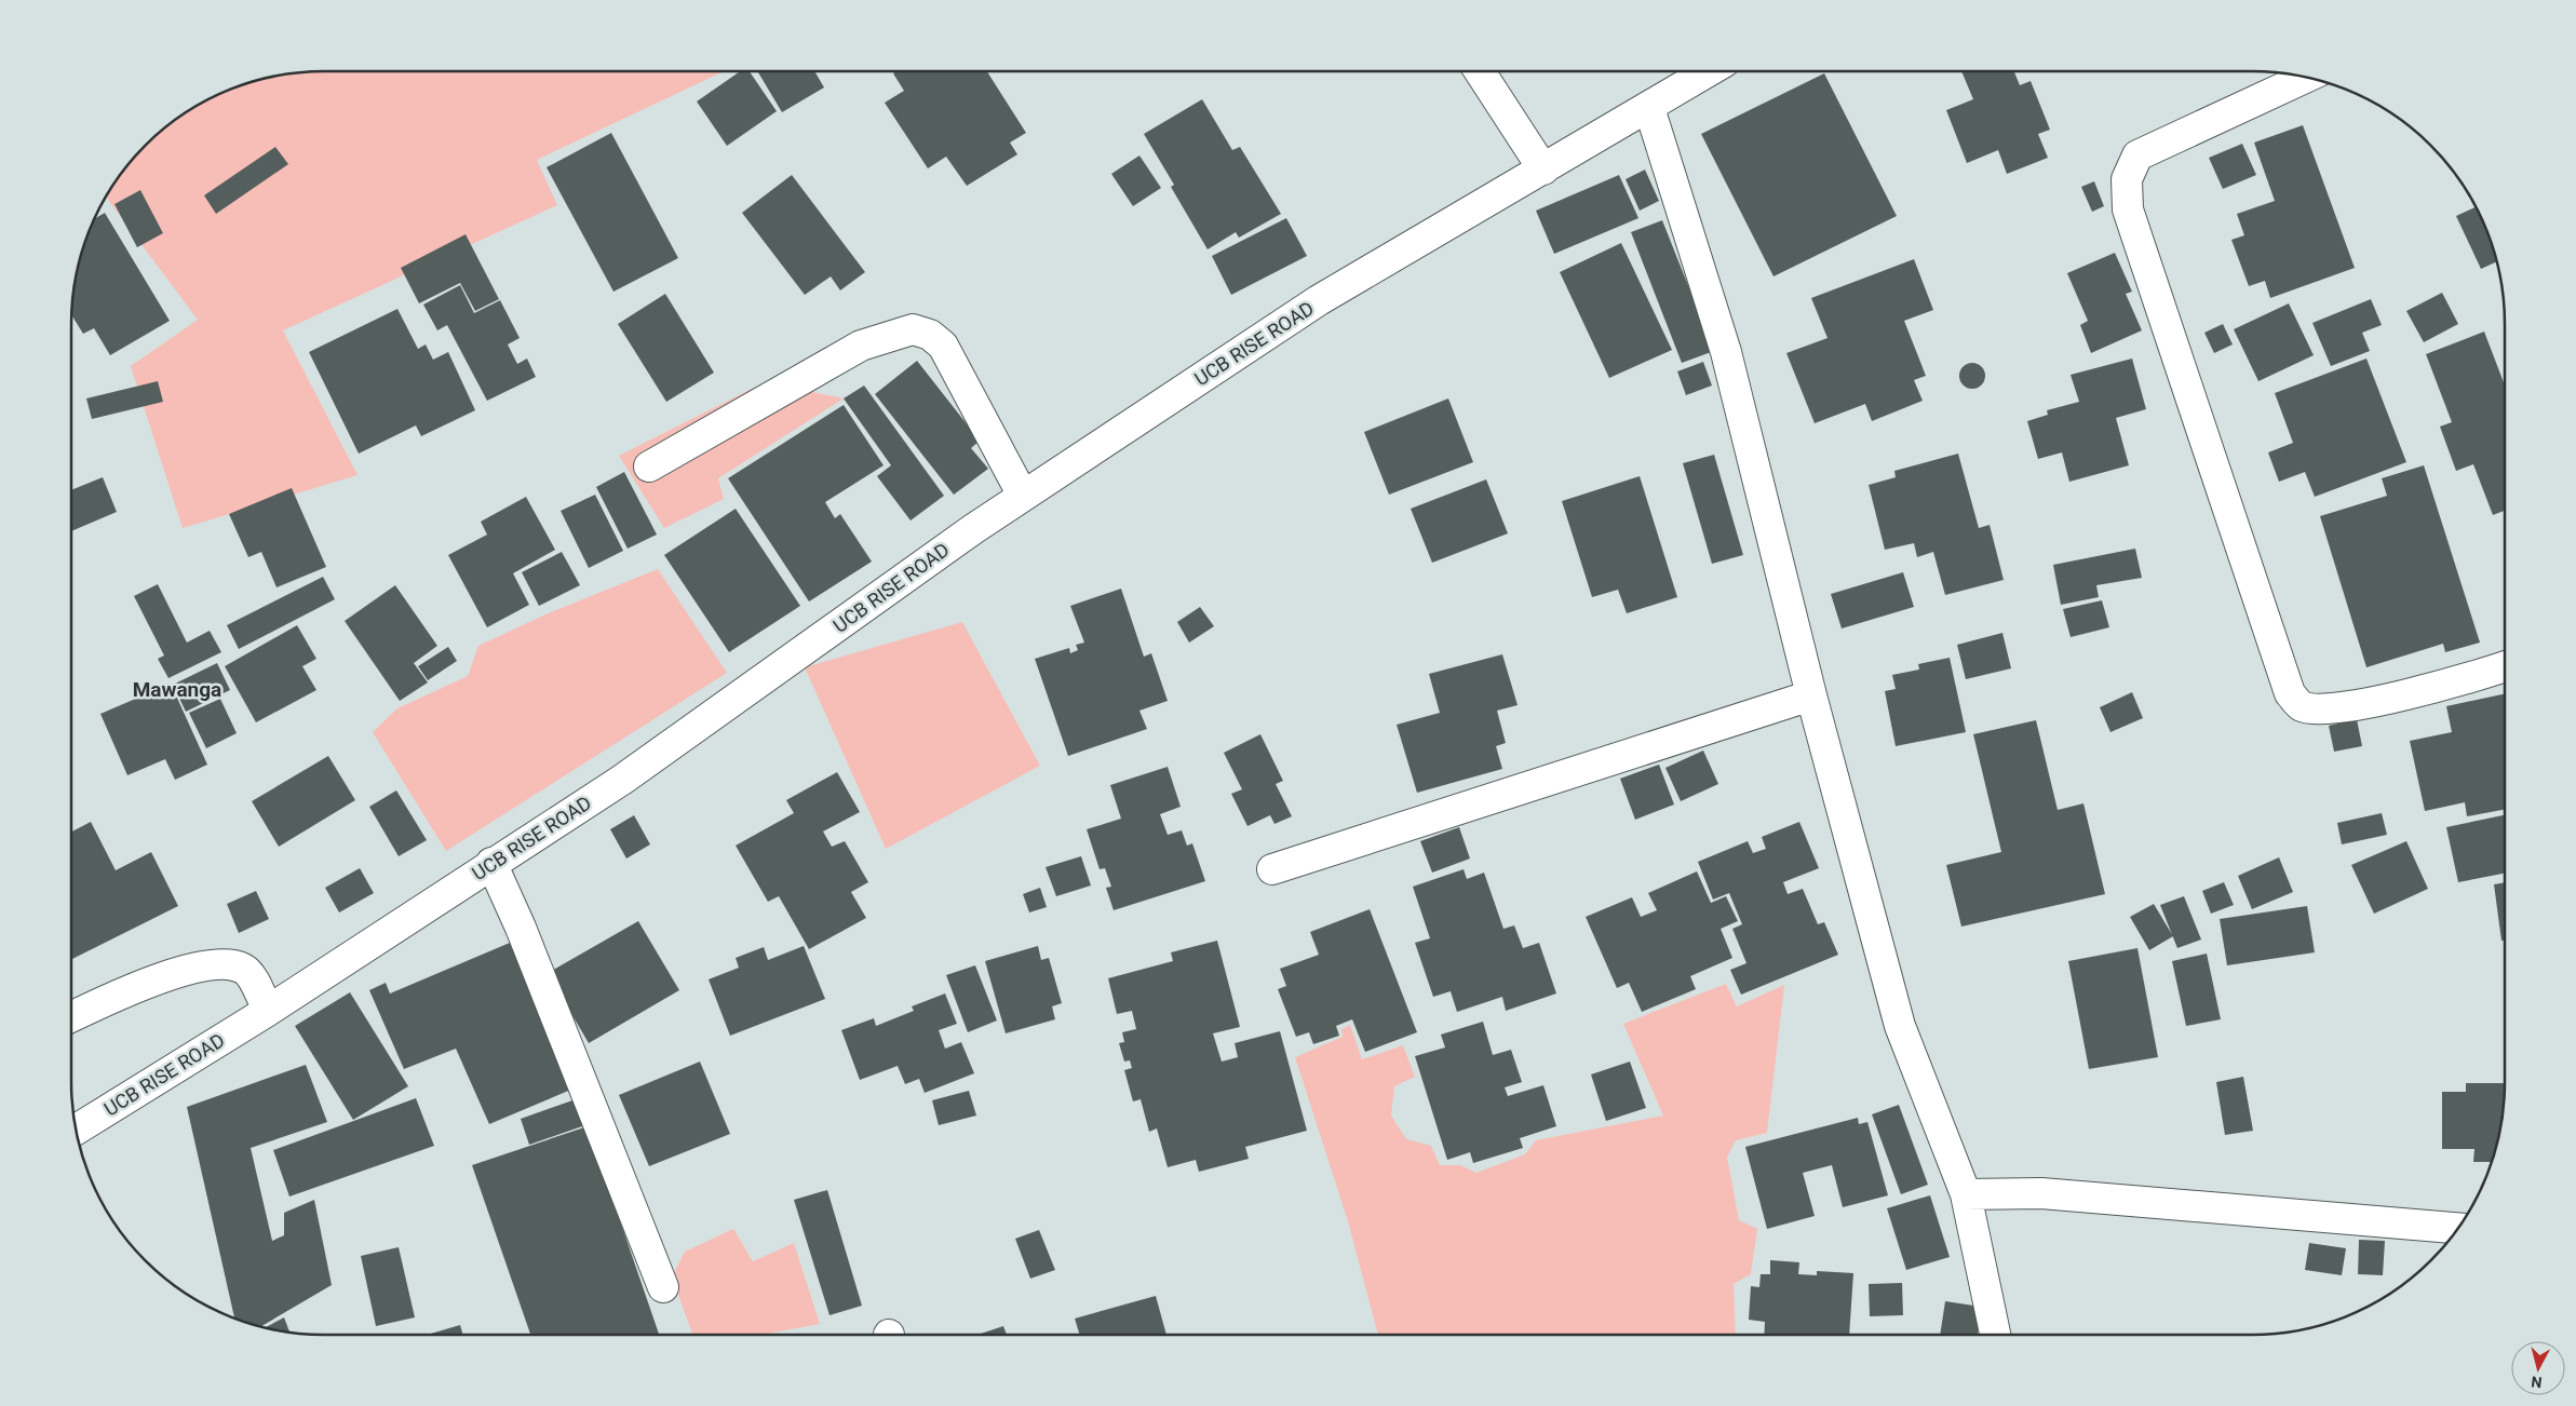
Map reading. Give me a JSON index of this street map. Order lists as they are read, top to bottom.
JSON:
{
  "streets": {
    "street": ["UCB RISE ROAD"]
  },
  "districts": ["Mawanga"],
  "north": "bottom"
}
